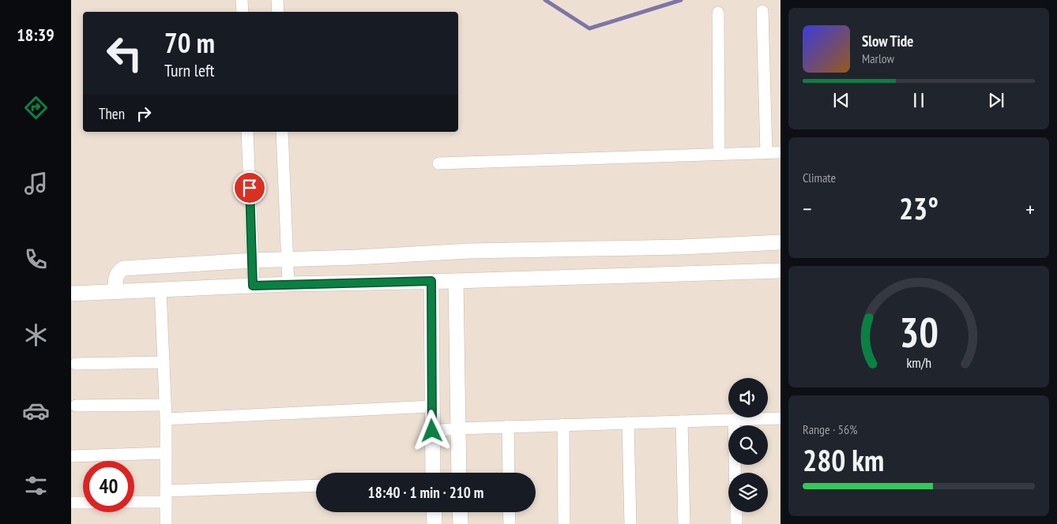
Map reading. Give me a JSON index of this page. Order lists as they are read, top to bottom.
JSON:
{
  "page": {
    "tabs": "18:39",
    "turn": ["70 m", "Turn left"],
    "song": ["Slow Tide", "Marlow"],
    "then": "Then",
    "tile": [
      "Climate",
      ["Range · 56%", "280 km"]
    ],
    "heat": ["−", "23°", "+"],
    "limit": "40",
    "trip": "18:40 · 1 min · 210 m",
    "gauge": ["30", "km/h"]
  }
}
